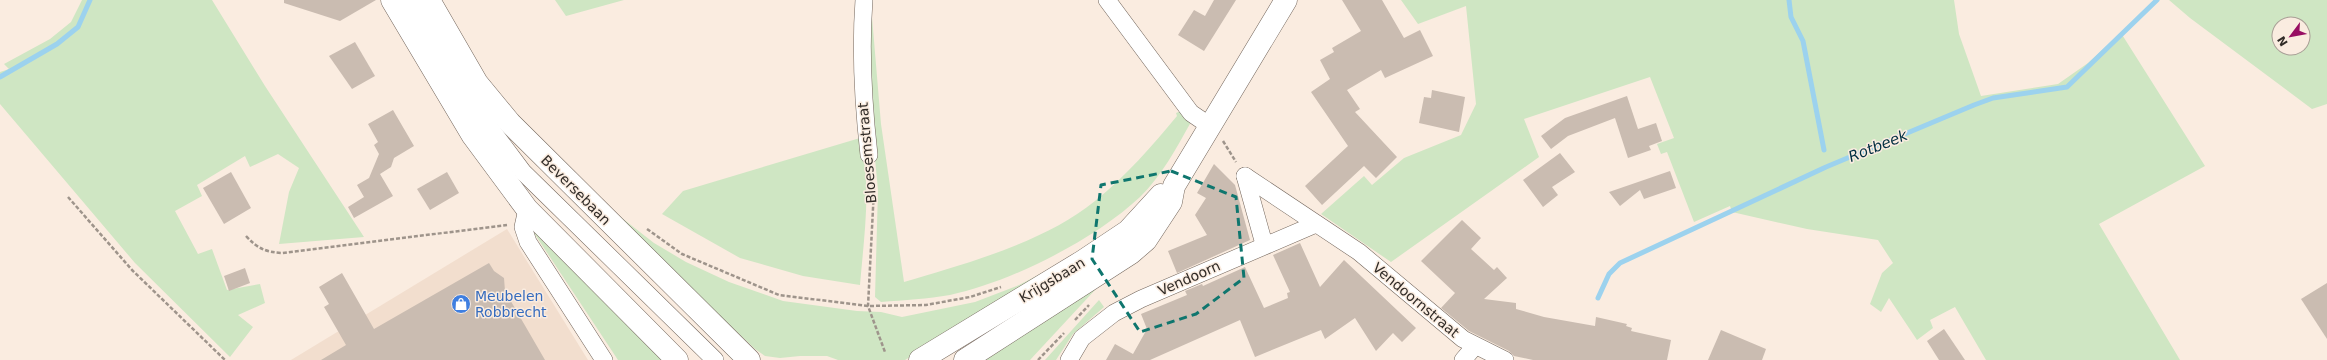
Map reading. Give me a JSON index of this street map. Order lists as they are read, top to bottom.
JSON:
{
  "streets": {
    "main road": ["Beversebaan", "Krijgsbaan"],
    "street": ["Bloesemstraat", "Vendoorn", "Vendoornstraat"]
  },
  "crossings": [
    ["Vendoorn", "Vendoornstraat"]
  ],
  "water": ["Rotbeek"],
  "places": {
    "shop": ["Meubelen Robbrecht"]
  },
  "north": "bottom left"
}
